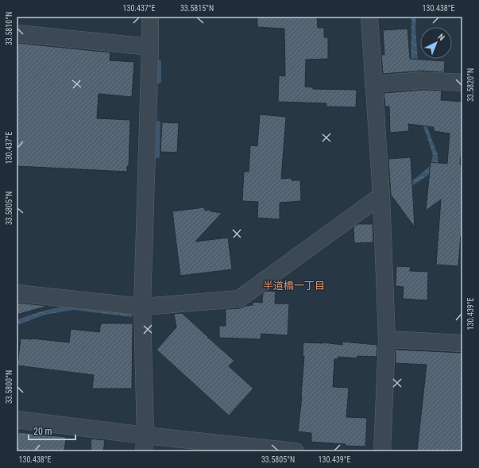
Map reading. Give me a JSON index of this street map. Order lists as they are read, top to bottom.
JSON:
{
  "districts": ["半道橋一丁目"],
  "scale_bar": "20 m",
  "north": "top right",
  "coordinates": [
    "130.437°E",
    "33.5815°N",
    "130.438°E",
    "33.5810°N",
    "33.5820°N",
    "33.5805°N",
    "130.439°E",
    "33.5800°N"
  ]
}
